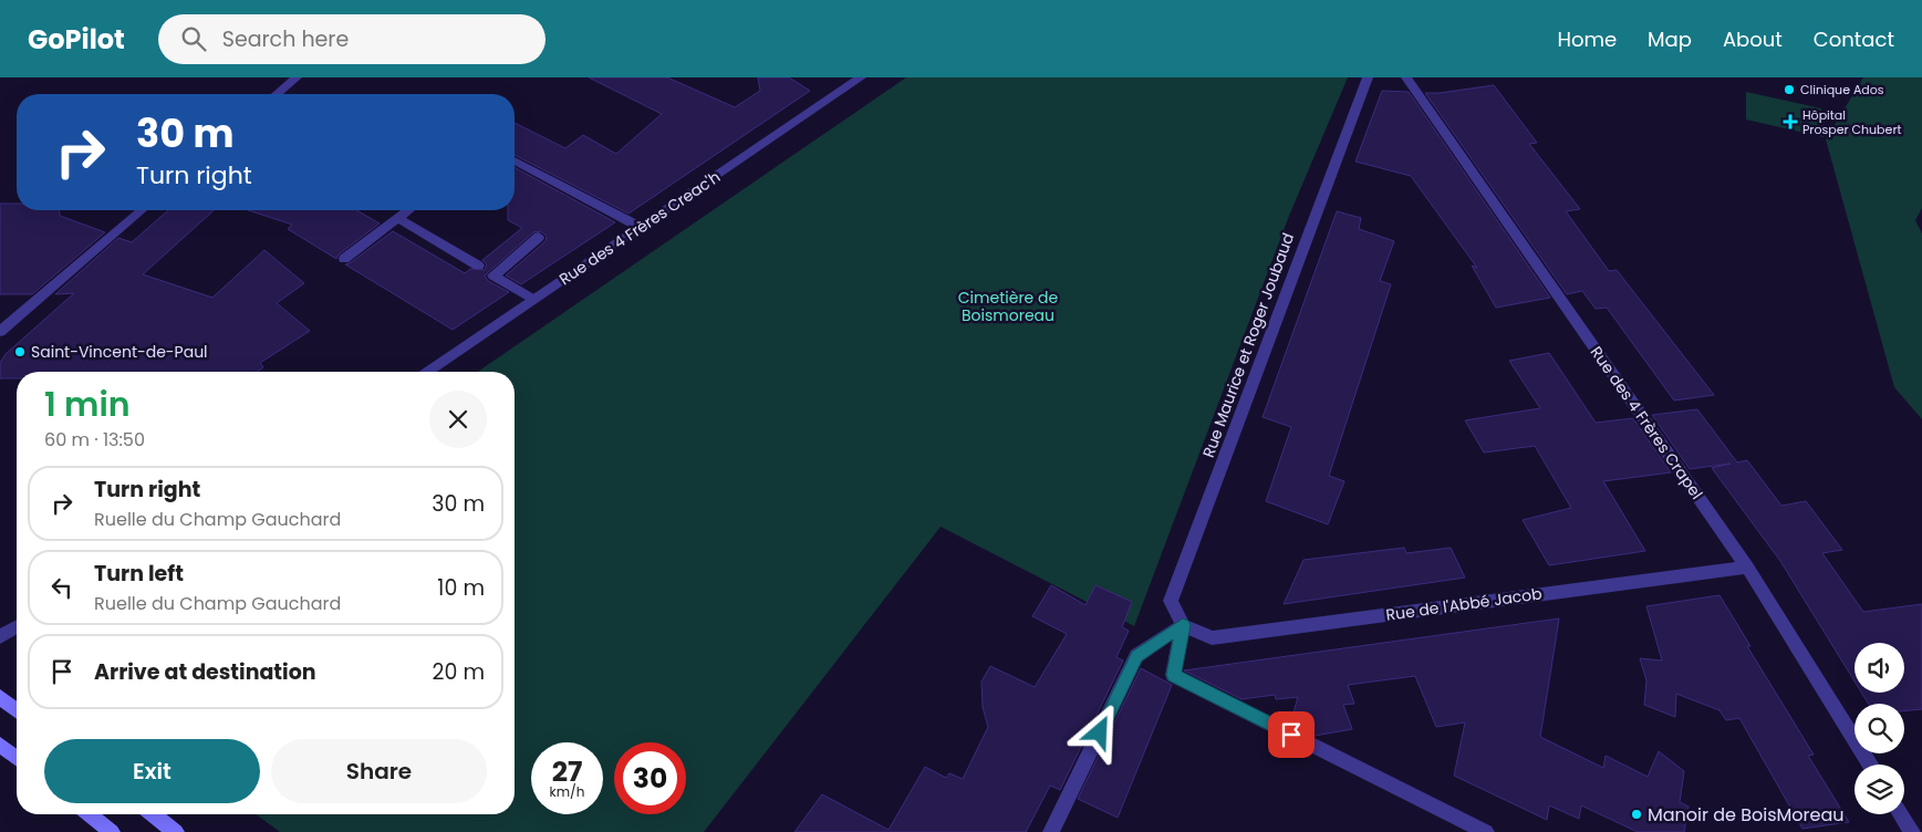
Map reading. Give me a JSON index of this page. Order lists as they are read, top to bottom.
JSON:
{
  "streets": {
    "street": [
      "Rue des 4 Frères Creac'h",
      "Rue Maurice et Roger Joubaud",
      "Rue des 4 Frères Crapel",
      "Rue de l'Abbé Jacob"
    ]
  },
  "crossings": [
    ["Rue Maurice et Roger Joubaud", "Rue de l'Abbé Jacob"],
    ["Rue des 4 Frères Crapel", "Rue de l'Abbé Jacob"]
  ],
  "parks": ["Cimetière de Boismoreau"],
  "places": {
    "other": ["Clinique Ados", "Saint-Vincent-de-Paul", "Manoir de BoisMoreau"],
    "health": ["Hôpital Prosper Chubert"]
  },
  "page": {
    "header": "GoPilot",
    "search": "Search here",
    "nav": [
      "Home",
      "Map",
      "About",
      "Contact"
    ],
    "turn": ["30 m", "Turn right"],
    "heading": ["1 min", "60 m · 13:50"],
    "list": [
      {
        "name": "Turn right",
        "note": "Ruelle du Champ Gauchard",
        "value": "30 m"
      },
      {
        "name": "Turn left",
        "note": "Ruelle du Champ Gauchard",
        "value": "10 m"
      },
      {
        "name": "Arrive at destination",
        "value": "20 m"
      }
    ],
    "buttons": ["Exit", "Share"],
    "speed": "27 km/h",
    "limit": "30"
  }
}
